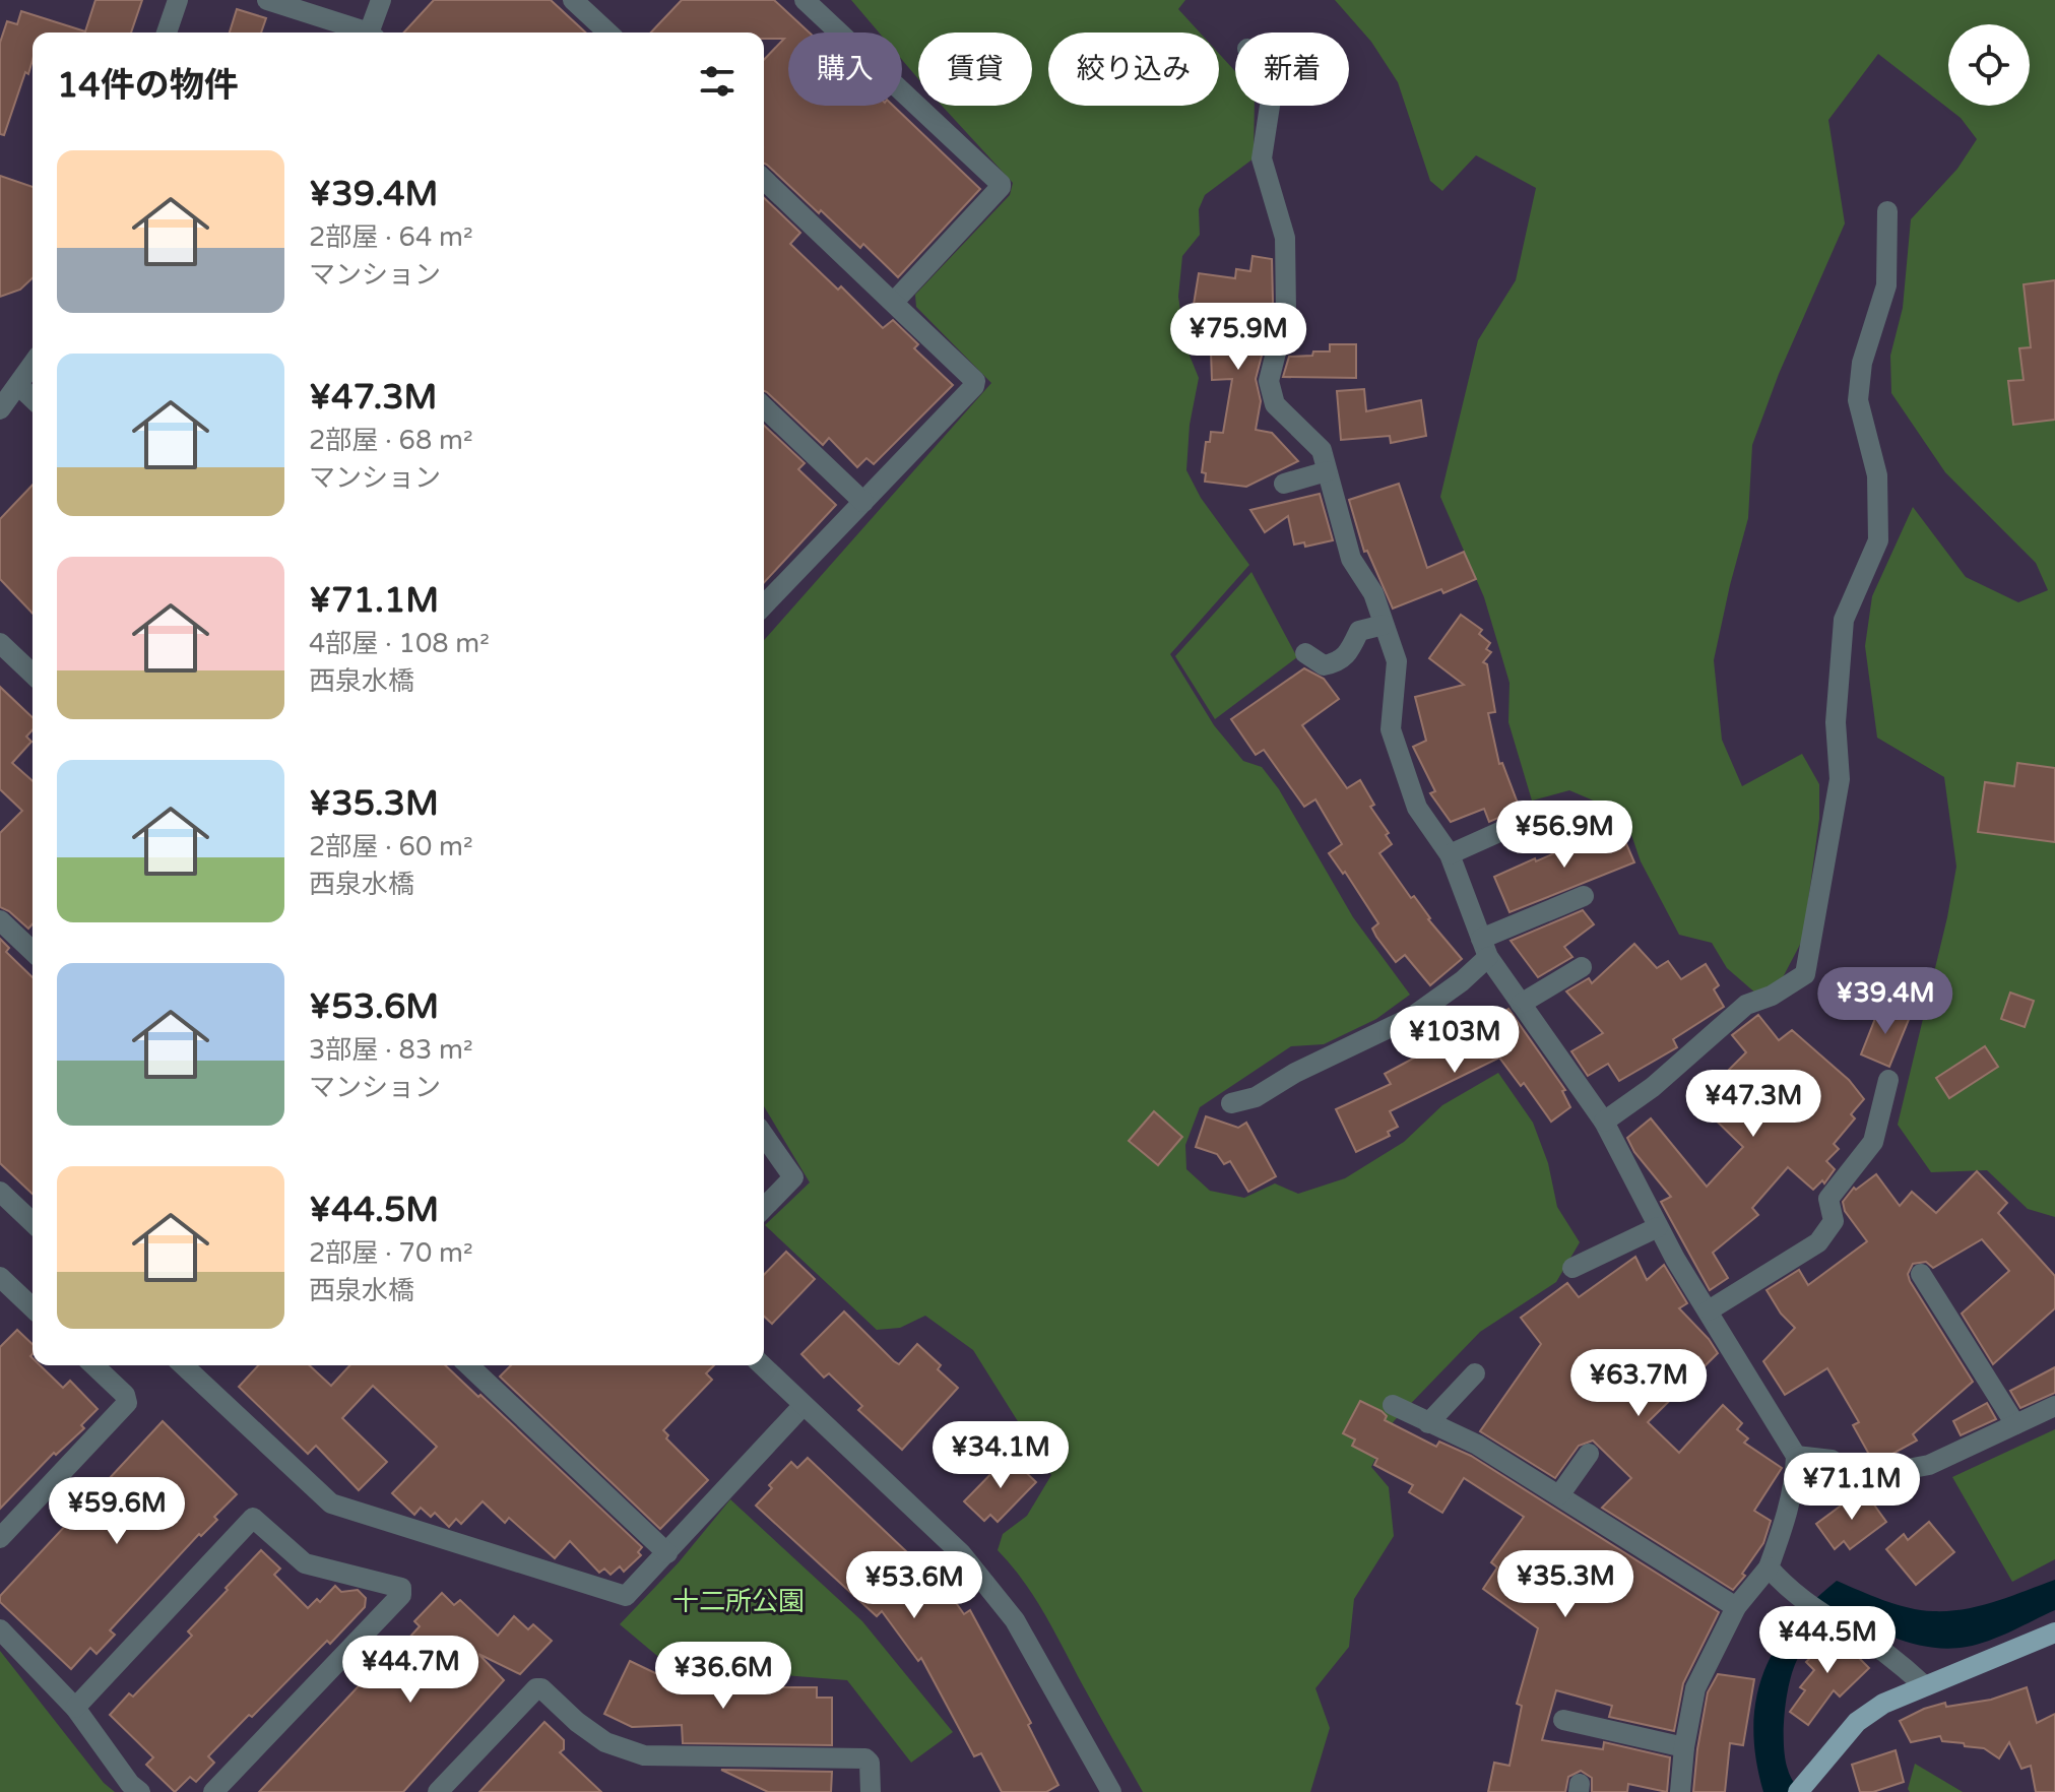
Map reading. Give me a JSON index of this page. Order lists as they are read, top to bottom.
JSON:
{
  "parks": ["十二所公園"],
  "page": {
    "chip": [
      "購入",
      "賃貸",
      "絞り込み",
      "新着"
    ],
    "heading": "14件の物件",
    "list": [
      {
        "name": "¥39.4M",
        "note": "2部屋 · 64 m² · マンション"
      },
      {
        "name": "¥47.3M",
        "note": "2部屋 · 68 m² · マンション"
      },
      {
        "name": "¥71.1M",
        "note": "4部屋 · 108 m² · 西泉水橋"
      },
      {
        "name": "¥35.3M",
        "note": "2部屋 · 60 m² · 西泉水橋"
      },
      {
        "name": "¥53.6M",
        "note": "3部屋 · 83 m² · マンション"
      },
      {
        "name": "¥44.5M",
        "note": "2部屋 · 70 m² · 西泉水橋"
      }
    ],
    "price": [
      "¥75.9M",
      "¥56.9M",
      "¥39.4M",
      "¥103M",
      "¥47.3M",
      "¥63.7M",
      "¥34.1M",
      "¥71.1M",
      "¥59.6M",
      "¥35.3M",
      "¥53.6M",
      "¥44.5M",
      "¥44.7M",
      "¥36.6M"
    ]
  }
}
